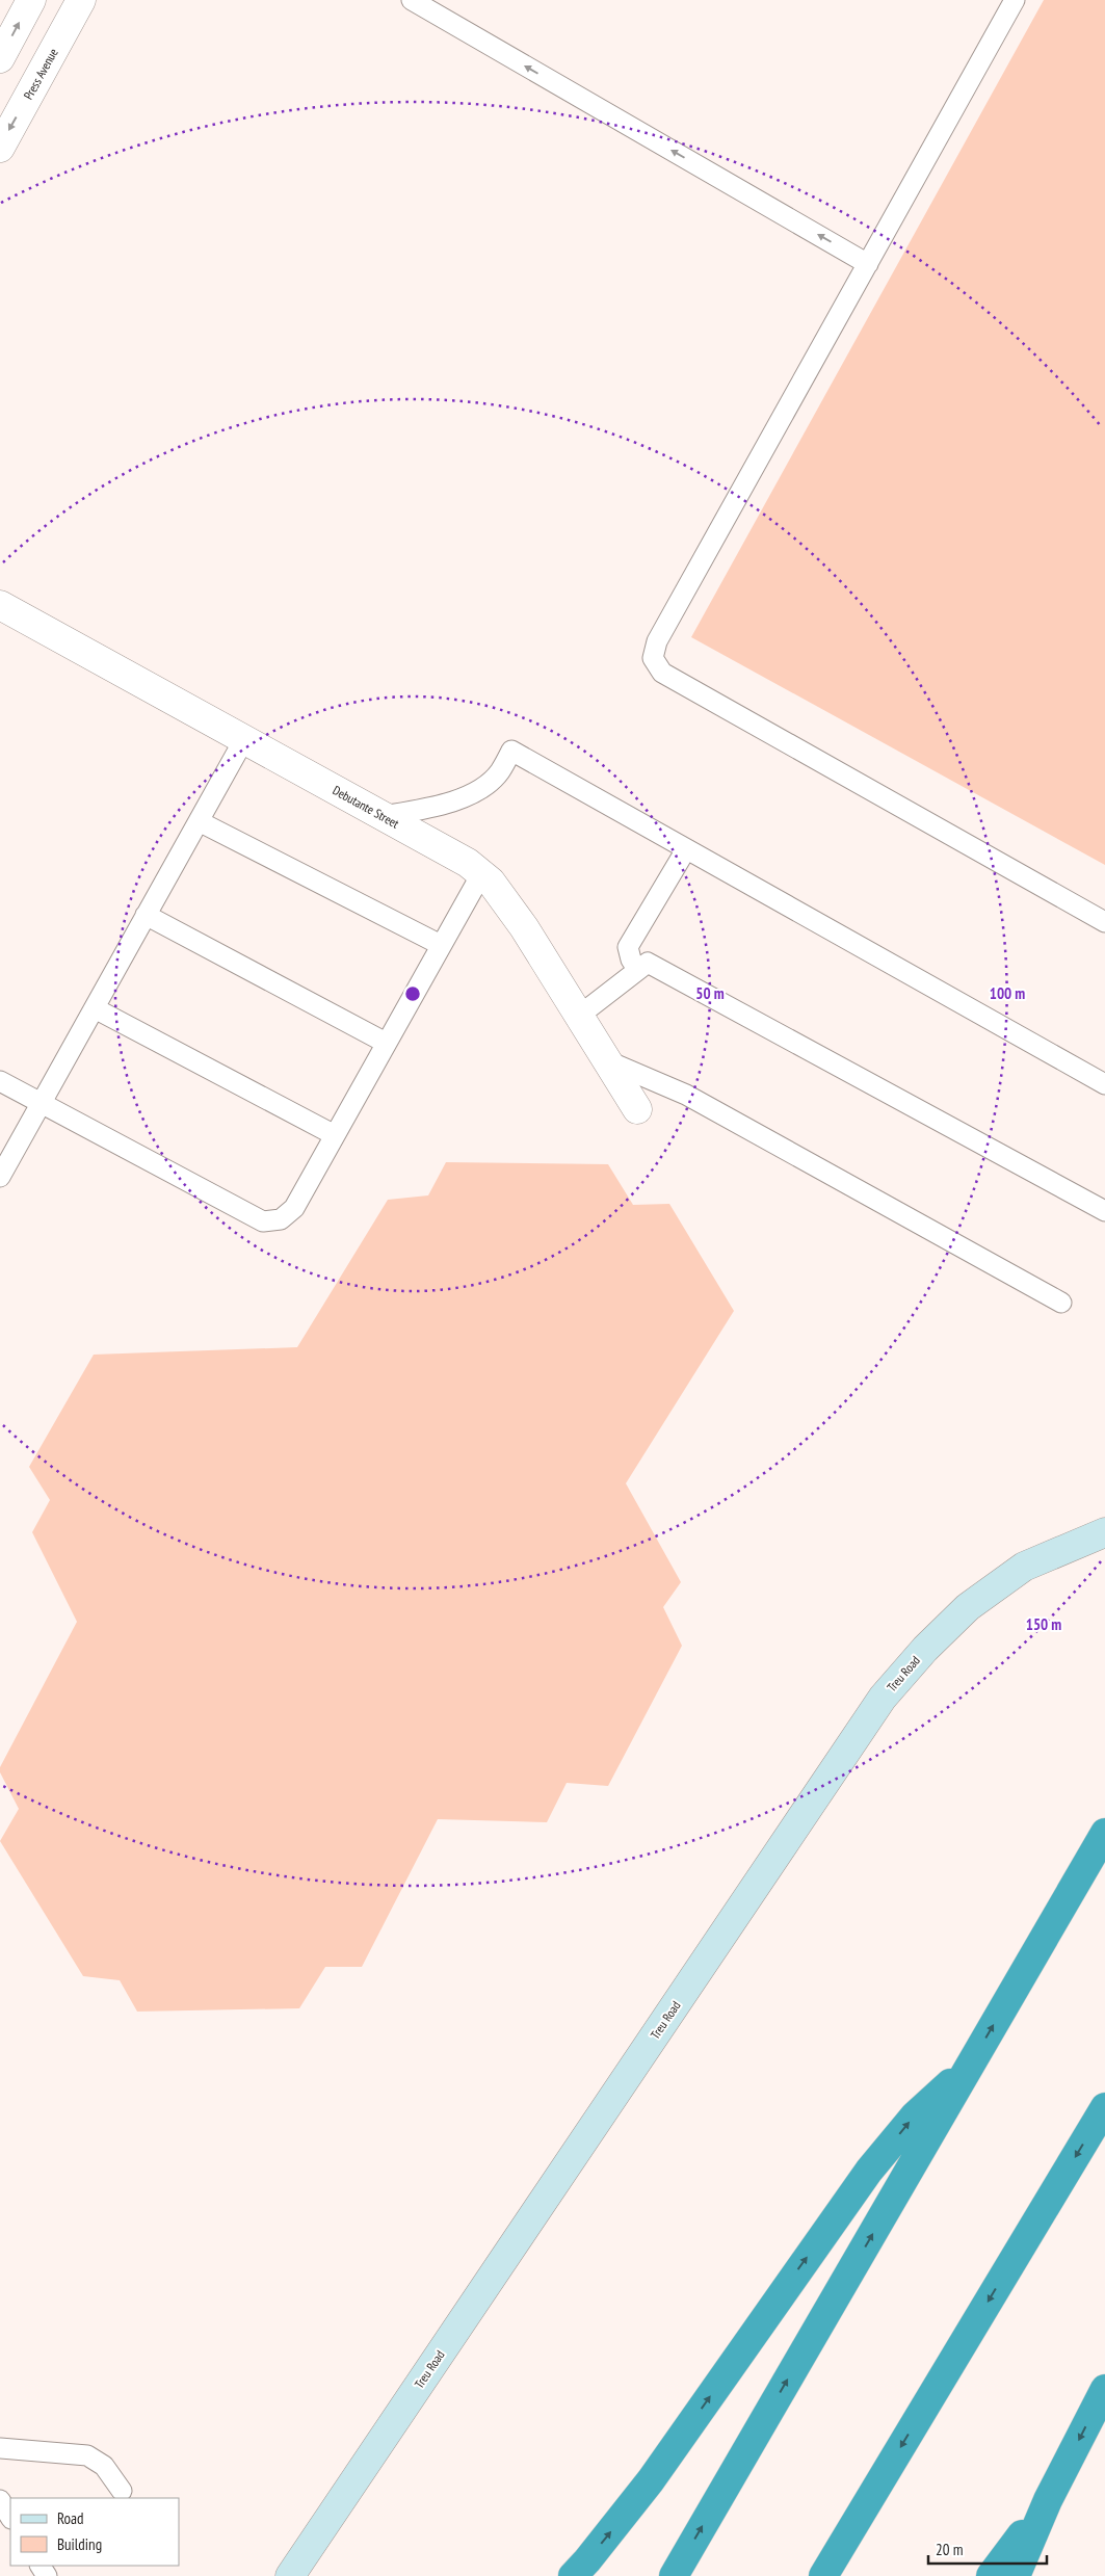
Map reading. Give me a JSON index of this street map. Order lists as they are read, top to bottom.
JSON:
{
  "streets": {
    "street": ["Press Avenue", "Debutante Street", "Treu Road"]
  },
  "legend": ["Road", "Building"],
  "scale_bar": "20 m",
  "rings": ["50 m", "100 m", "150 m"]
}
